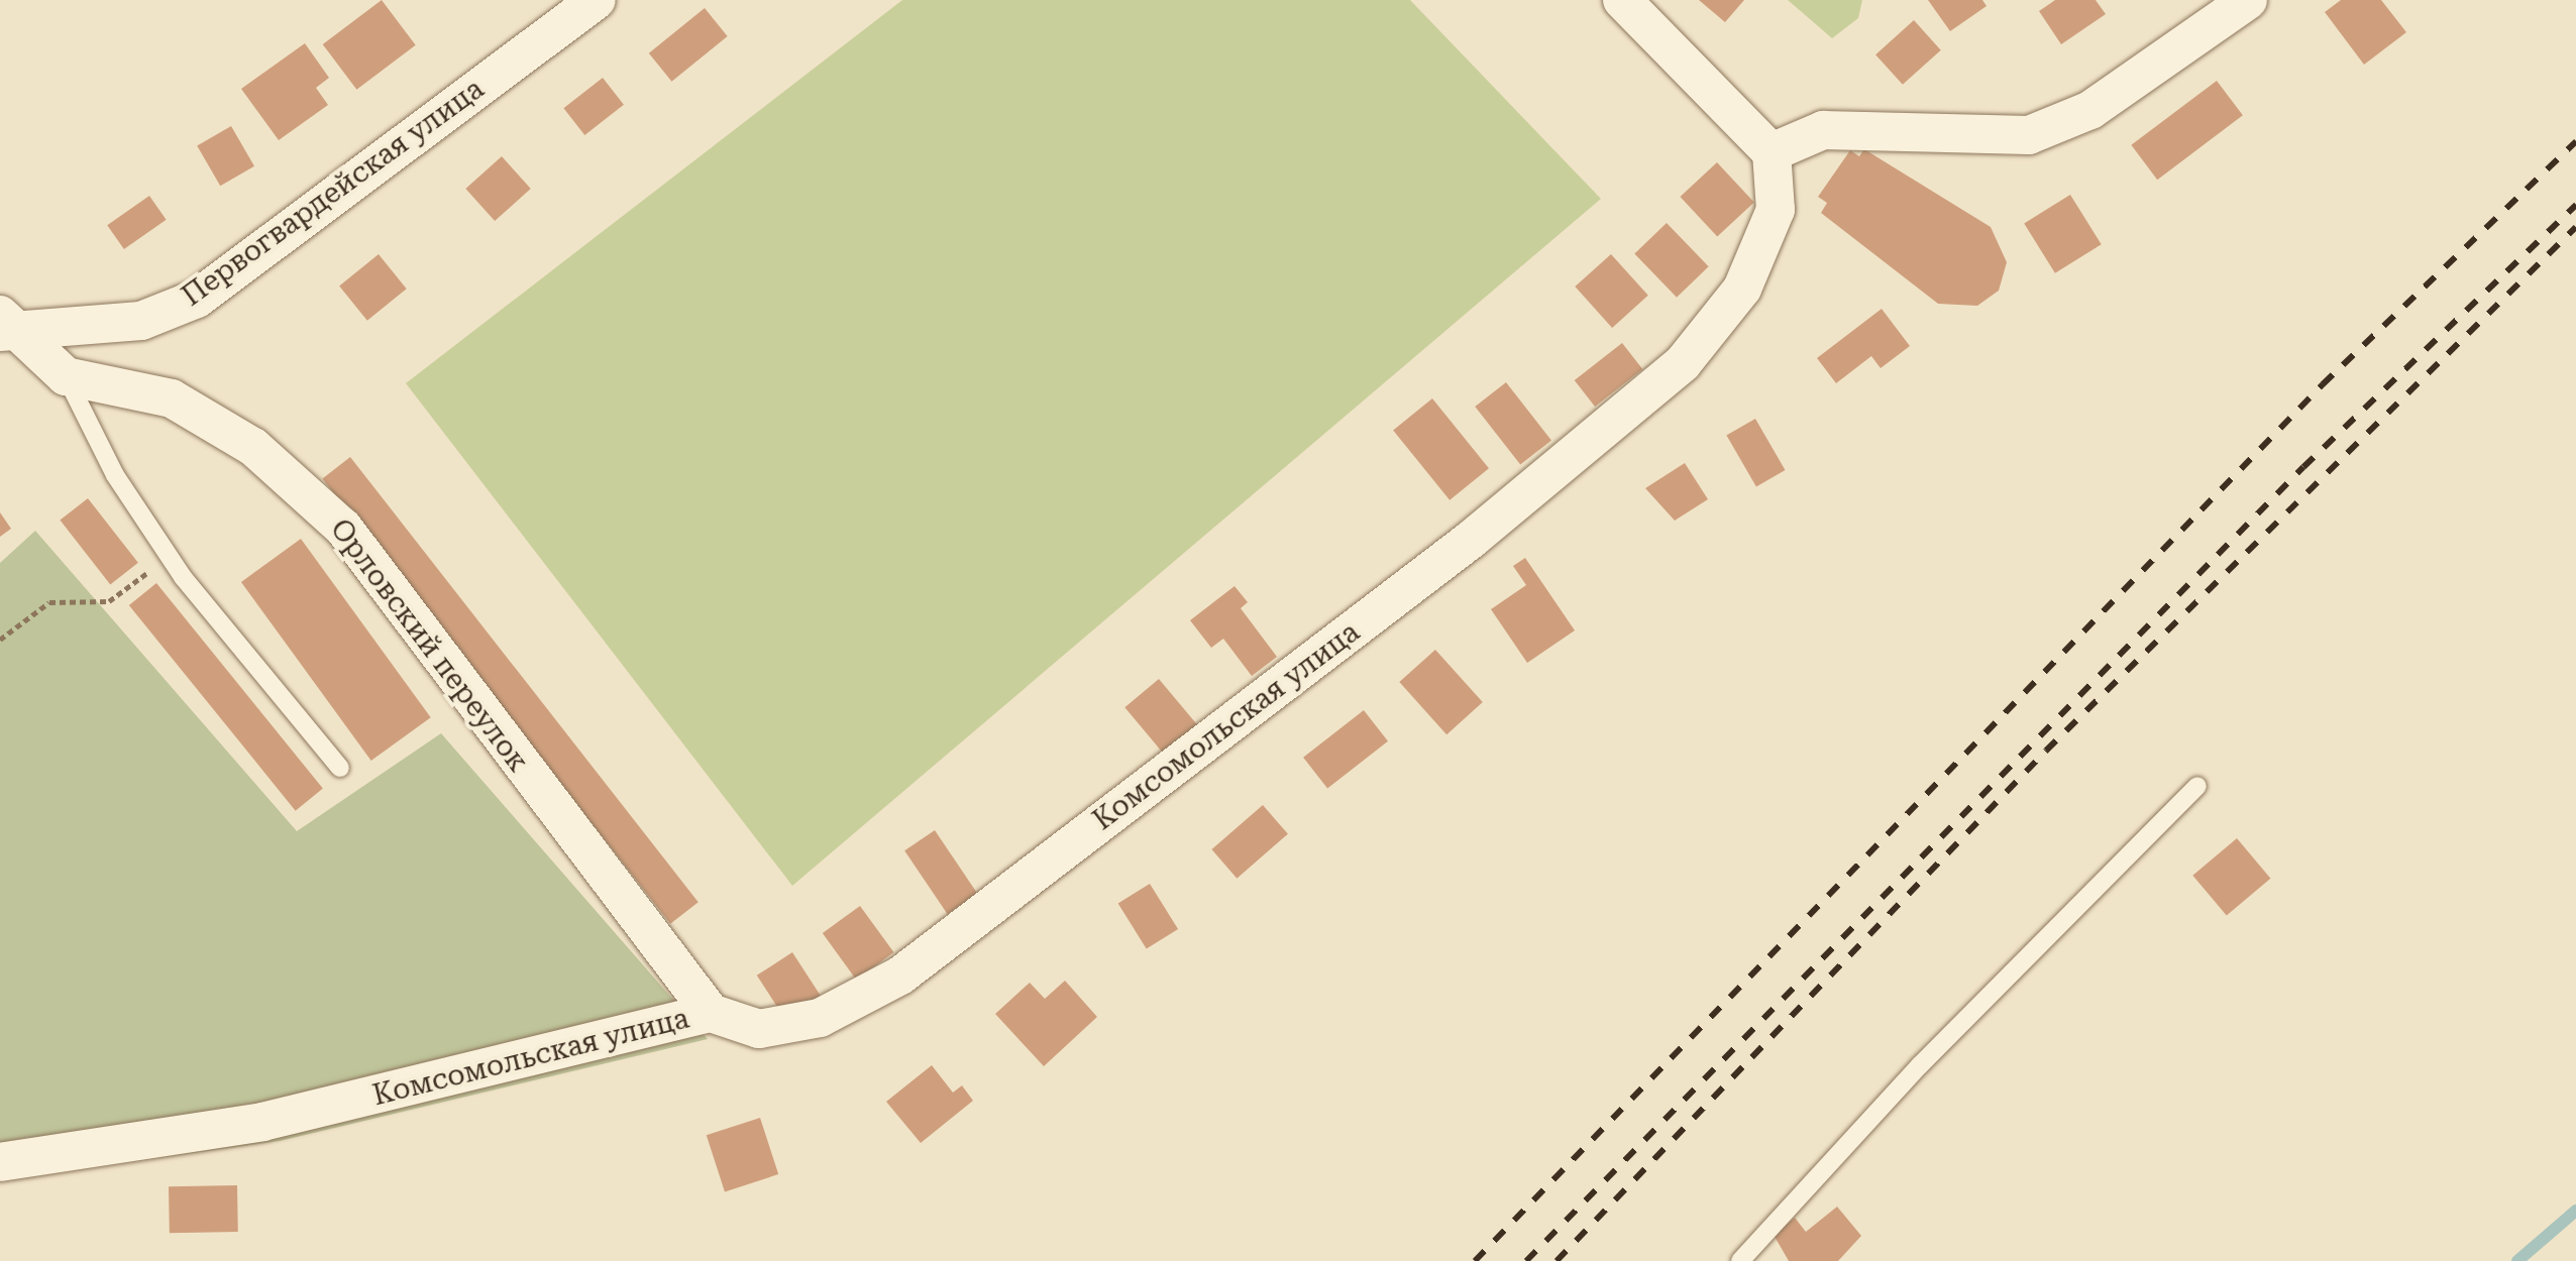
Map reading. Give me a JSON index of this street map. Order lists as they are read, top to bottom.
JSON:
{
  "streets": {
    "street": ["Первогвардейская улица", "Орловский переулок", "Комсомольская улица"]
  },
  "crossings": [
    ["Орловский переулок", "Комсомольская улица"]
  ]
}
